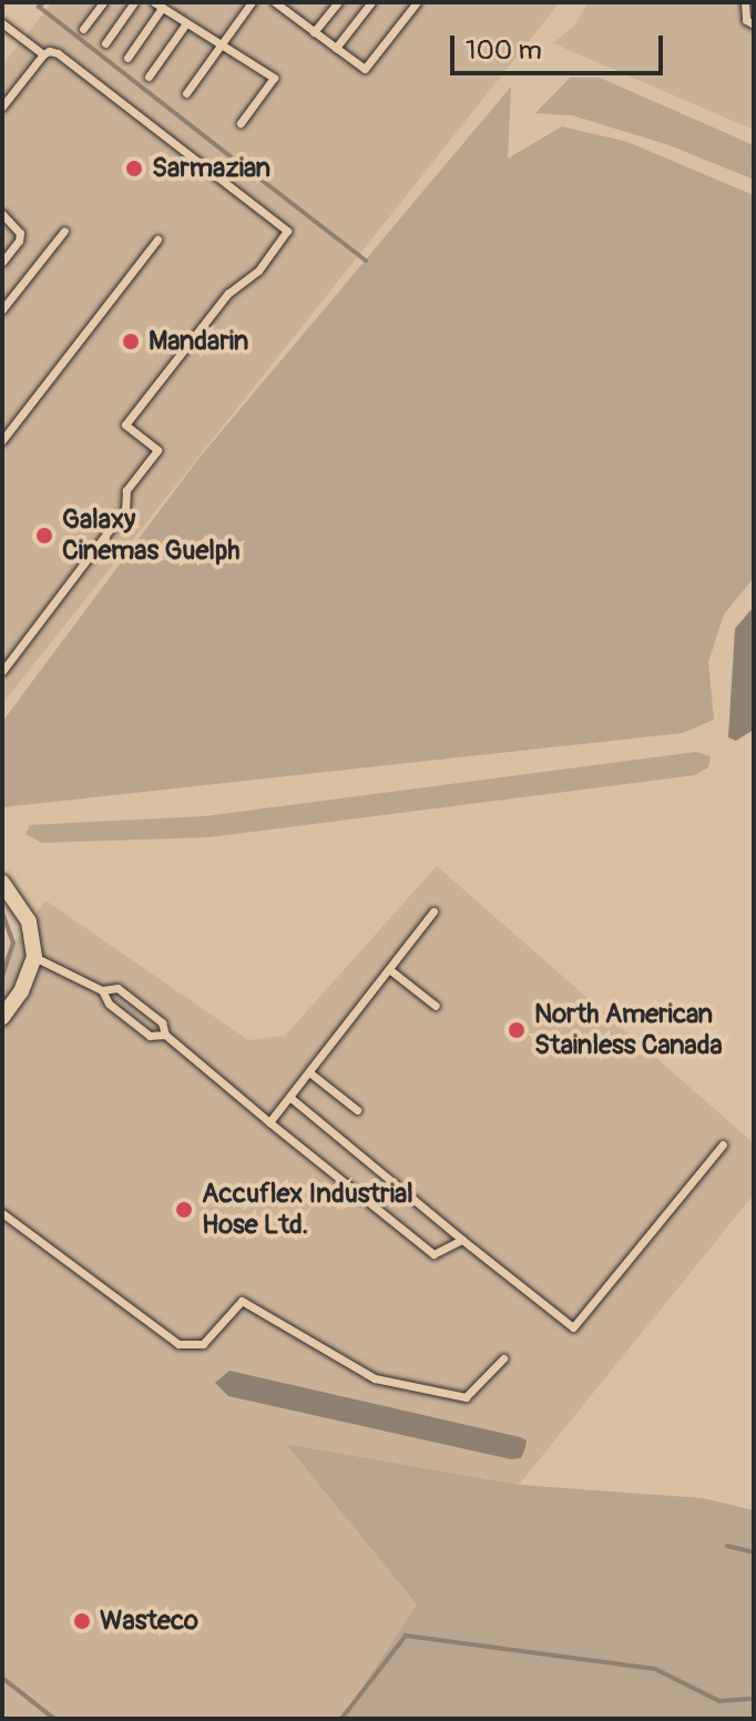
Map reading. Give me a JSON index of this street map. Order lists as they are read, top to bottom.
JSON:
{
  "places": [
    "Sarmazian",
    "Mandarin",
    "Galaxy Cinemas Guelph",
    "North American Stainless Canada",
    "Accuflex Industrial Hose Ltd.",
    "Wasteco"
  ],
  "scale_bar": "100 m"
}
